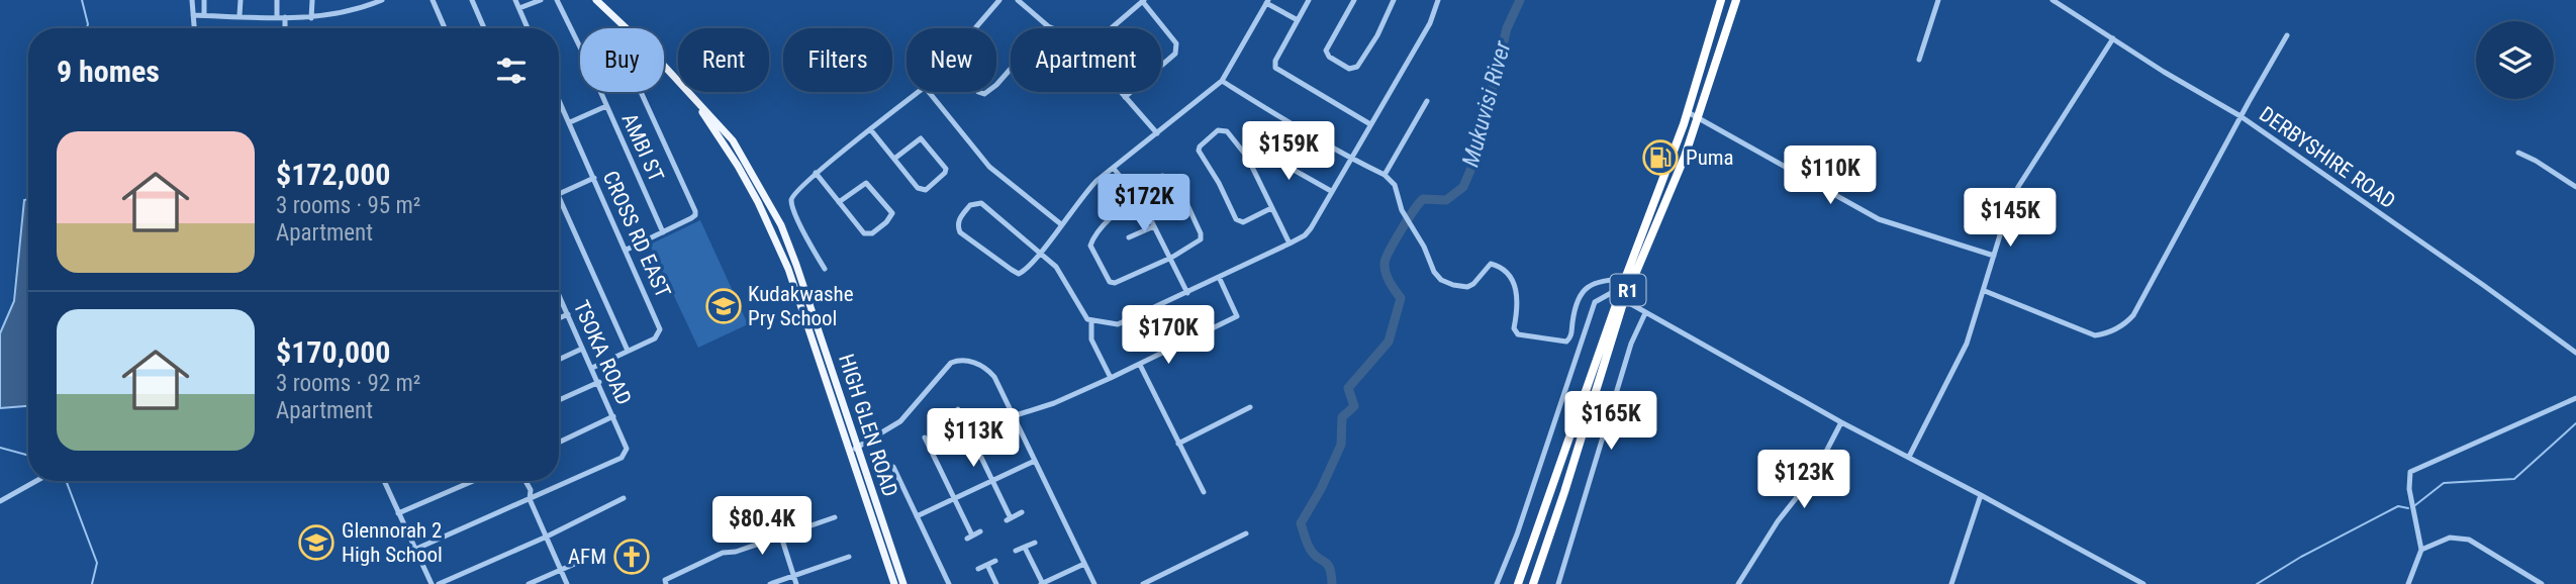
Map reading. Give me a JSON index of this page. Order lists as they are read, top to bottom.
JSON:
{
  "streets": {
    "highway": ["R1"],
    "main road": ["HIGH GLEN ROAD"],
    "street": [
      "AMBI ST",
      "DERBYSHIRE ROAD",
      "CROSS RD EAST",
      "TSOKA ROAD"
    ]
  },
  "crossings": [
    ["CROSS RD EAST", "TSOKA ROAD"]
  ],
  "water": ["Mukuvisi River"],
  "places": {
    "fuel station": ["Puma"],
    "school or university": ["Kudakwashe Pry School", "Glennorah 2 High School"],
    "church": ["AFM"]
  },
  "page": {
    "chip": [
      "Buy",
      "Rent",
      "Filters",
      "New",
      "Apartment"
    ],
    "heading": "9 homes",
    "list": [
      {
        "name": "$172,000",
        "note": "3 rooms · 95 m² · Apartment"
      },
      {
        "name": "$170,000",
        "note": "3 rooms · 92 m² · Apartment"
      }
    ],
    "price": [
      "$159K",
      "$110K",
      "$172K",
      "$145K",
      "$170K",
      "$165K",
      "$113K",
      "$123K",
      "$80.4K"
    ]
  }
}
